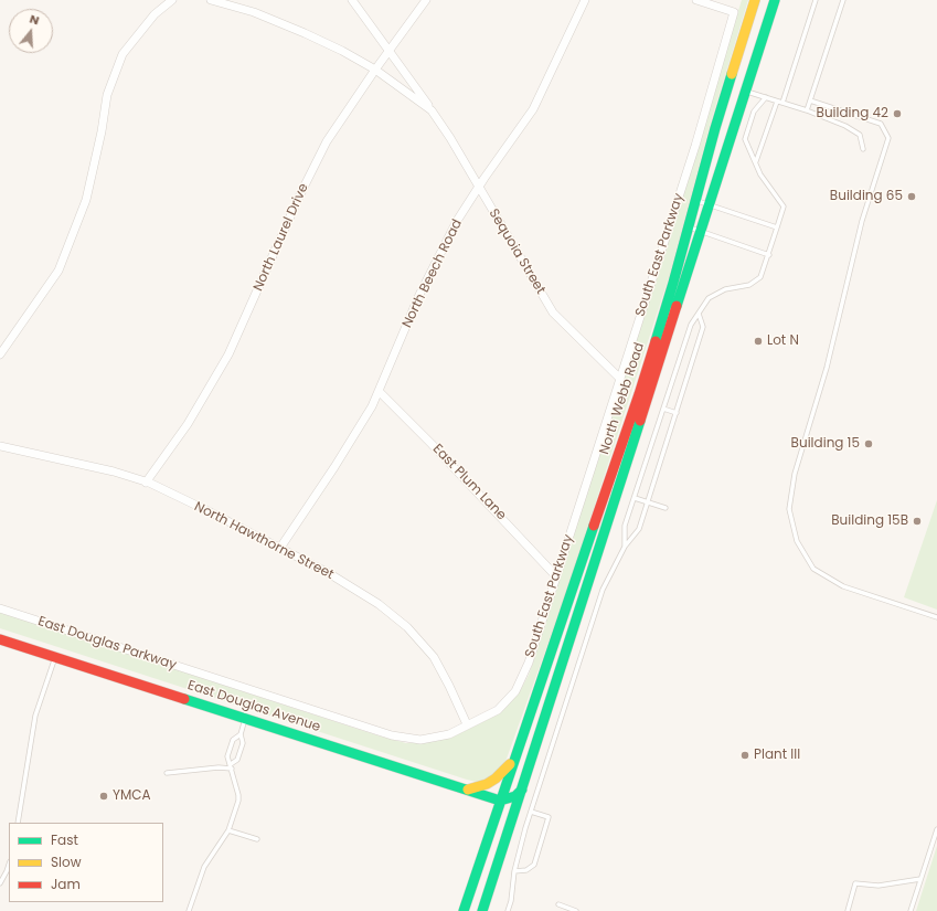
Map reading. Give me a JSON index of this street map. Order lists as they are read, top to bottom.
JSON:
{
  "streets": {
    "main road": ["North Webb Road", "East Douglas Avenue"],
    "street": [
      "North Laurel Drive",
      "Sequoia Street",
      "South East Parkway",
      "North Beech Road",
      "East Plum Lane",
      "North Hawthorne Street",
      "East Douglas Parkway"
    ]
  },
  "crossings": [
    ["North Laurel Drive", "Sequoia Street"],
    ["North Laurel Drive", "North Hawthorne Street"],
    ["Sequoia Street", "South East Parkway"],
    ["Sequoia Street", "North Beech Road"],
    ["South East Parkway", "East Plum Lane"],
    ["South East Parkway", "North Hawthorne Street"],
    ["South East Parkway", "East Douglas Parkway"],
    ["North Beech Road", "East Plum Lane"],
    ["North Beech Road", "North Hawthorne Street"],
    ["North Webb Road", "East Douglas Avenue"],
    ["North Hawthorne Street", "East Douglas Parkway"]
  ],
  "places": [
    "Building 42",
    "Building 65",
    "Lot N",
    "Building 15",
    "Building 15B",
    "Plant III",
    "YMCA"
  ],
  "legend": ["Fast", "Slow", "Jam"],
  "north": "top"
}
